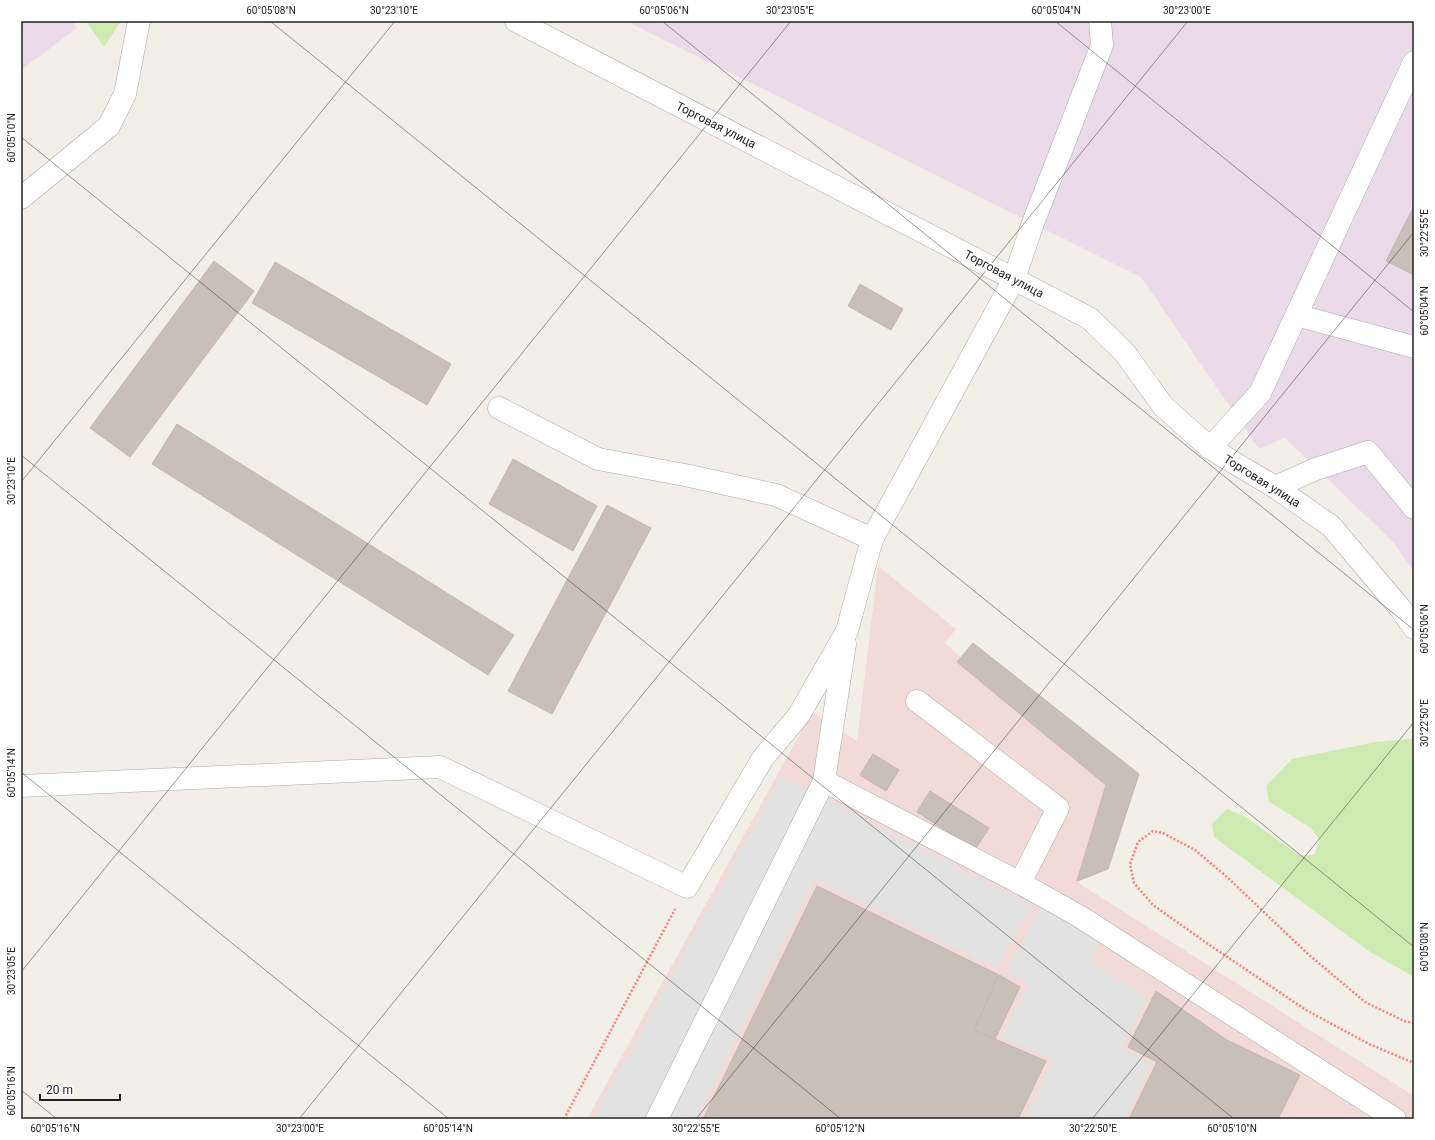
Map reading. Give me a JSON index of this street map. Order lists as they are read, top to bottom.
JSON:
{
  "streets": {
    "street": ["Торговая улица"]
  },
  "scale_bar": "20 m",
  "coordinates": [
    "60°05'08\"N",
    "30°23'10\"E",
    "60°05'06\"N",
    "30°23'05\"E",
    "60°05'04\"N",
    "30°23'00\"E",
    "60°05'10\"N",
    "30°22'55\"E",
    "30°22'50\"E",
    "60°05'14\"N",
    "60°05'16\"N",
    "60°05'12\"N"
  ]
}
